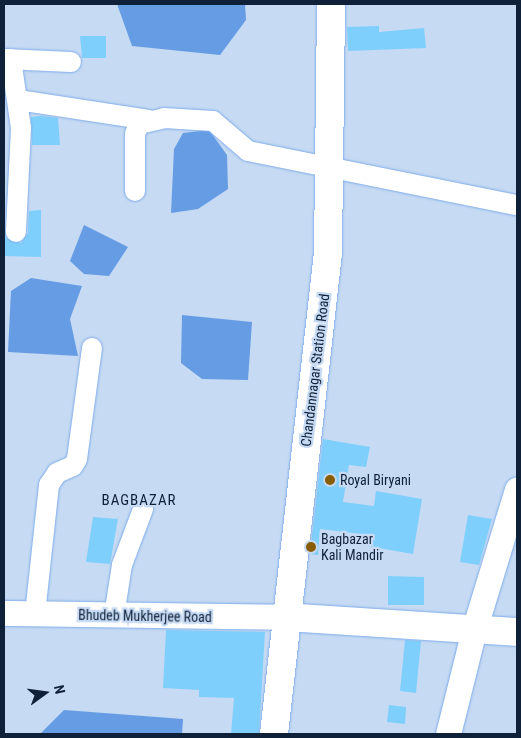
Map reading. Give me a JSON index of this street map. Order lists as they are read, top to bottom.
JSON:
{
  "streets": {
    "main road": ["Chandannagar Station Road"],
    "street": ["Bhudeb Mukherjee Road"]
  },
  "crossings": [
    ["Chandannagar Station Road", "Bhudeb Mukherjee Road"]
  ],
  "districts": ["BAGBAZAR"],
  "places": ["Royal Biryani", "Bagbazar Kali Mandir"],
  "north": "right"
}
